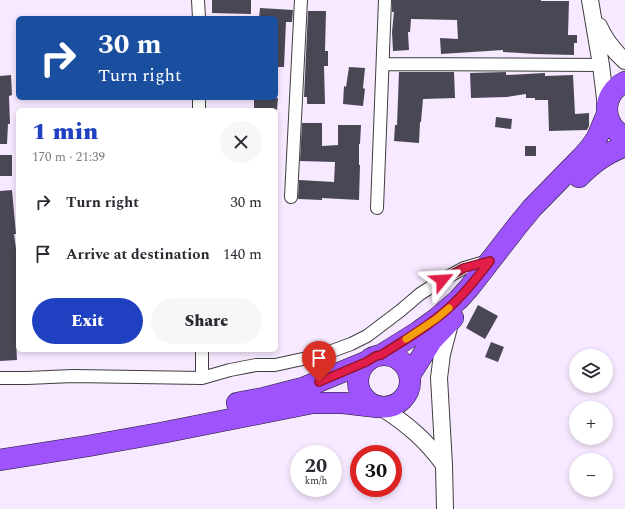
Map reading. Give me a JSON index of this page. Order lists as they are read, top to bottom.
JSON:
{
  "page": {
    "turn": ["30 m", "Turn right"],
    "heading": ["1 min", "170 m · 21:39"],
    "list": [
      {
        "name": "Turn right",
        "value": "30 m"
      },
      {
        "name": "Arrive at destination",
        "value": "140 m"
      }
    ],
    "buttons": ["Exit", "Share"],
    "map_buttons": ["+", "−"],
    "speed": "20 km/h",
    "limit": "30"
  }
}
